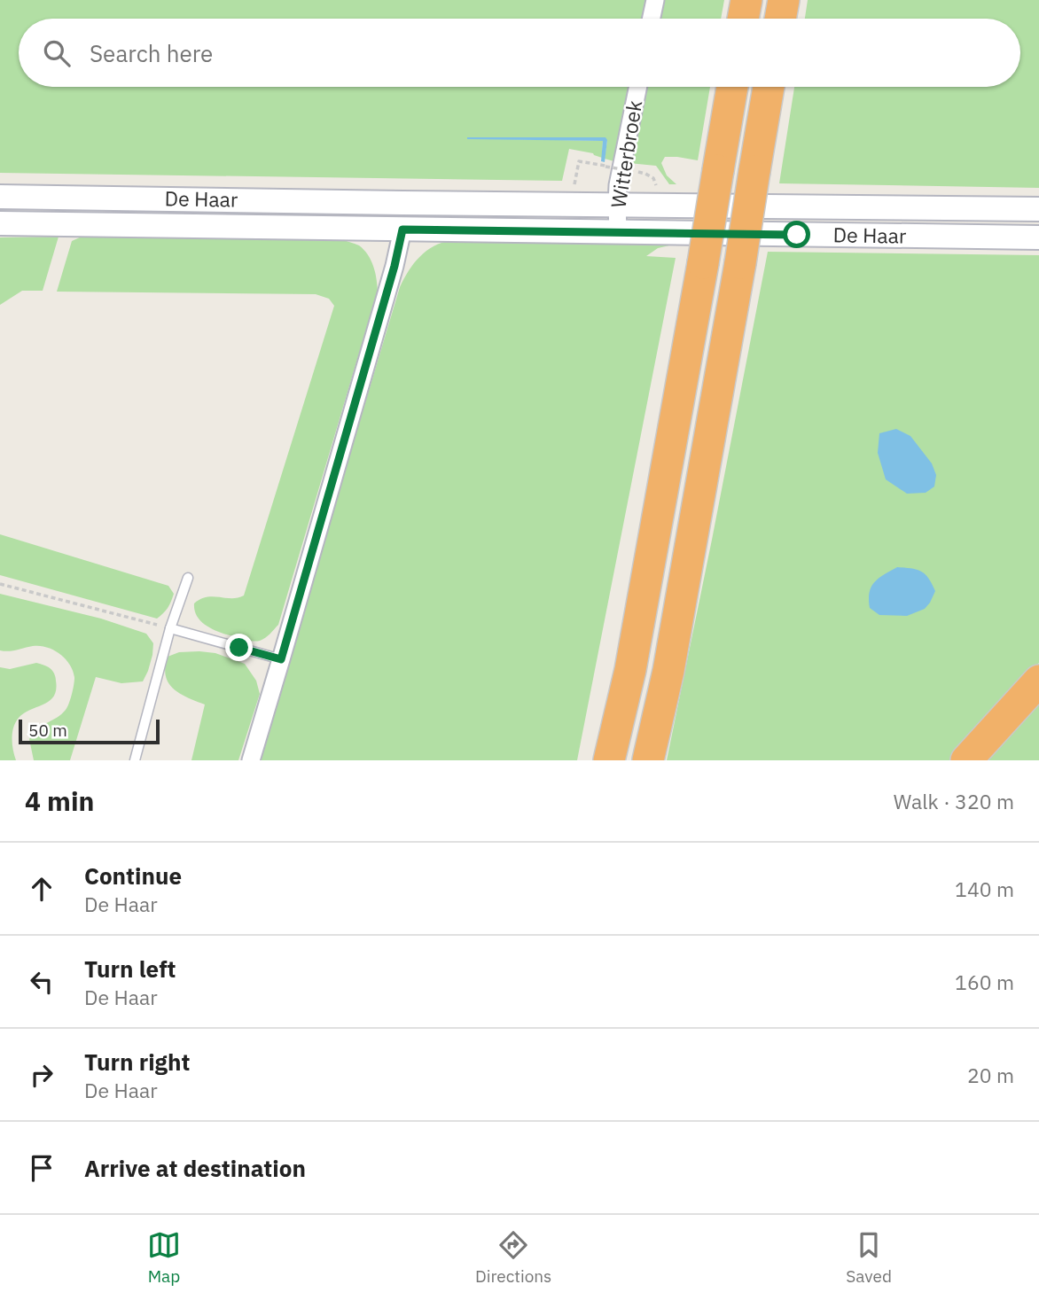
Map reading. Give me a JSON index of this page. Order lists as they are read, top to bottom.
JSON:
{
  "streets": {
    "street": ["Witterbroek", "De Haar"]
  },
  "crossings": [
    ["Witterbroek", "De Haar"]
  ],
  "scale_bar": "50 m",
  "page": {
    "search": "Search here",
    "scale": "50 m",
    "heading": ["4 min", "Walk · 320 m"],
    "list": [
      ["Continue", "De Haar", "140 m"],
      ["Turn left", "De Haar", "160 m"],
      ["Turn right", "De Haar", "20 m"],
      "Arrive at destination"
    ],
    "nav": ["Map", "Directions", "Saved"]
  }
}
